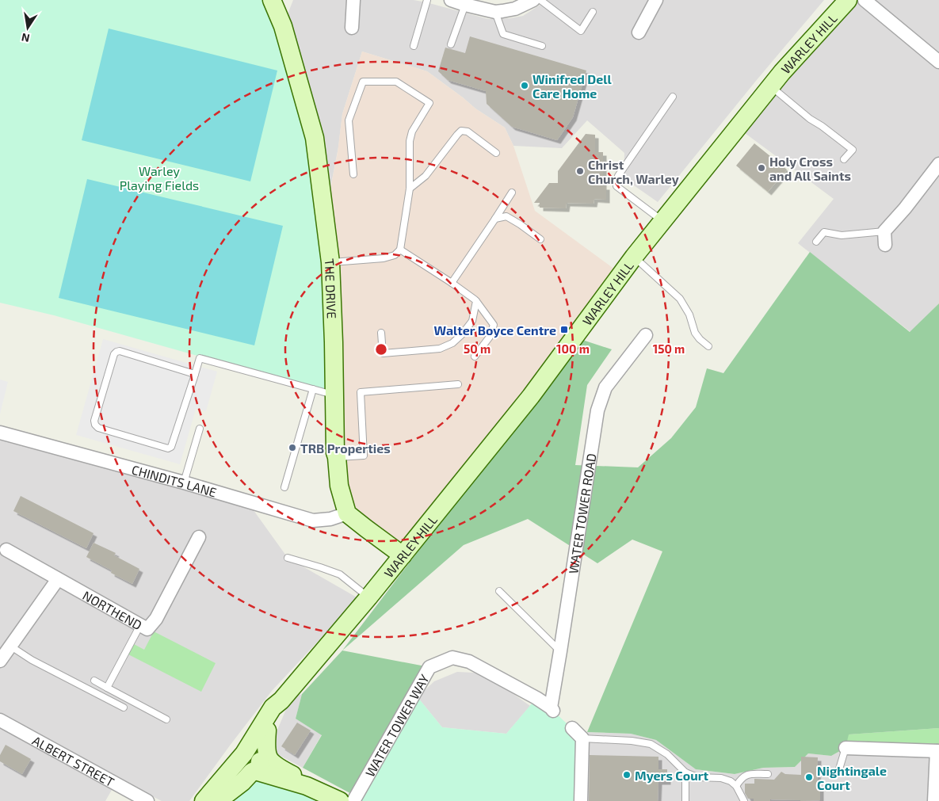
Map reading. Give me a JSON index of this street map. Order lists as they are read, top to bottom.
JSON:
{
  "streets": {
    "main road": ["WARLEY HILL", "THE DRIVE"],
    "street": [
      "CHINDITS LANE",
      "WATER TOWER ROAD",
      "NORTHEND",
      "WATER TOWER WAY",
      "ALBERT STREET"
    ]
  },
  "crossings": [
    ["THE DRIVE", "CHINDITS LANE"],
    ["WATER TOWER ROAD", "WATER TOWER WAY"]
  ],
  "parks": ["Warley Playing Fields"],
  "places": {
    "other": [
      "Winifred Dell Care Home",
      "Holy Cross and All Saints",
      "Christ Church, Warley",
      "TRB Properties",
      "Myers Court",
      "Nightingale Court"
    ],
    "transit": ["Walter Boyce Centre"]
  },
  "north": "bottom",
  "rings": ["50 m", "100 m", "150 m"]
}
